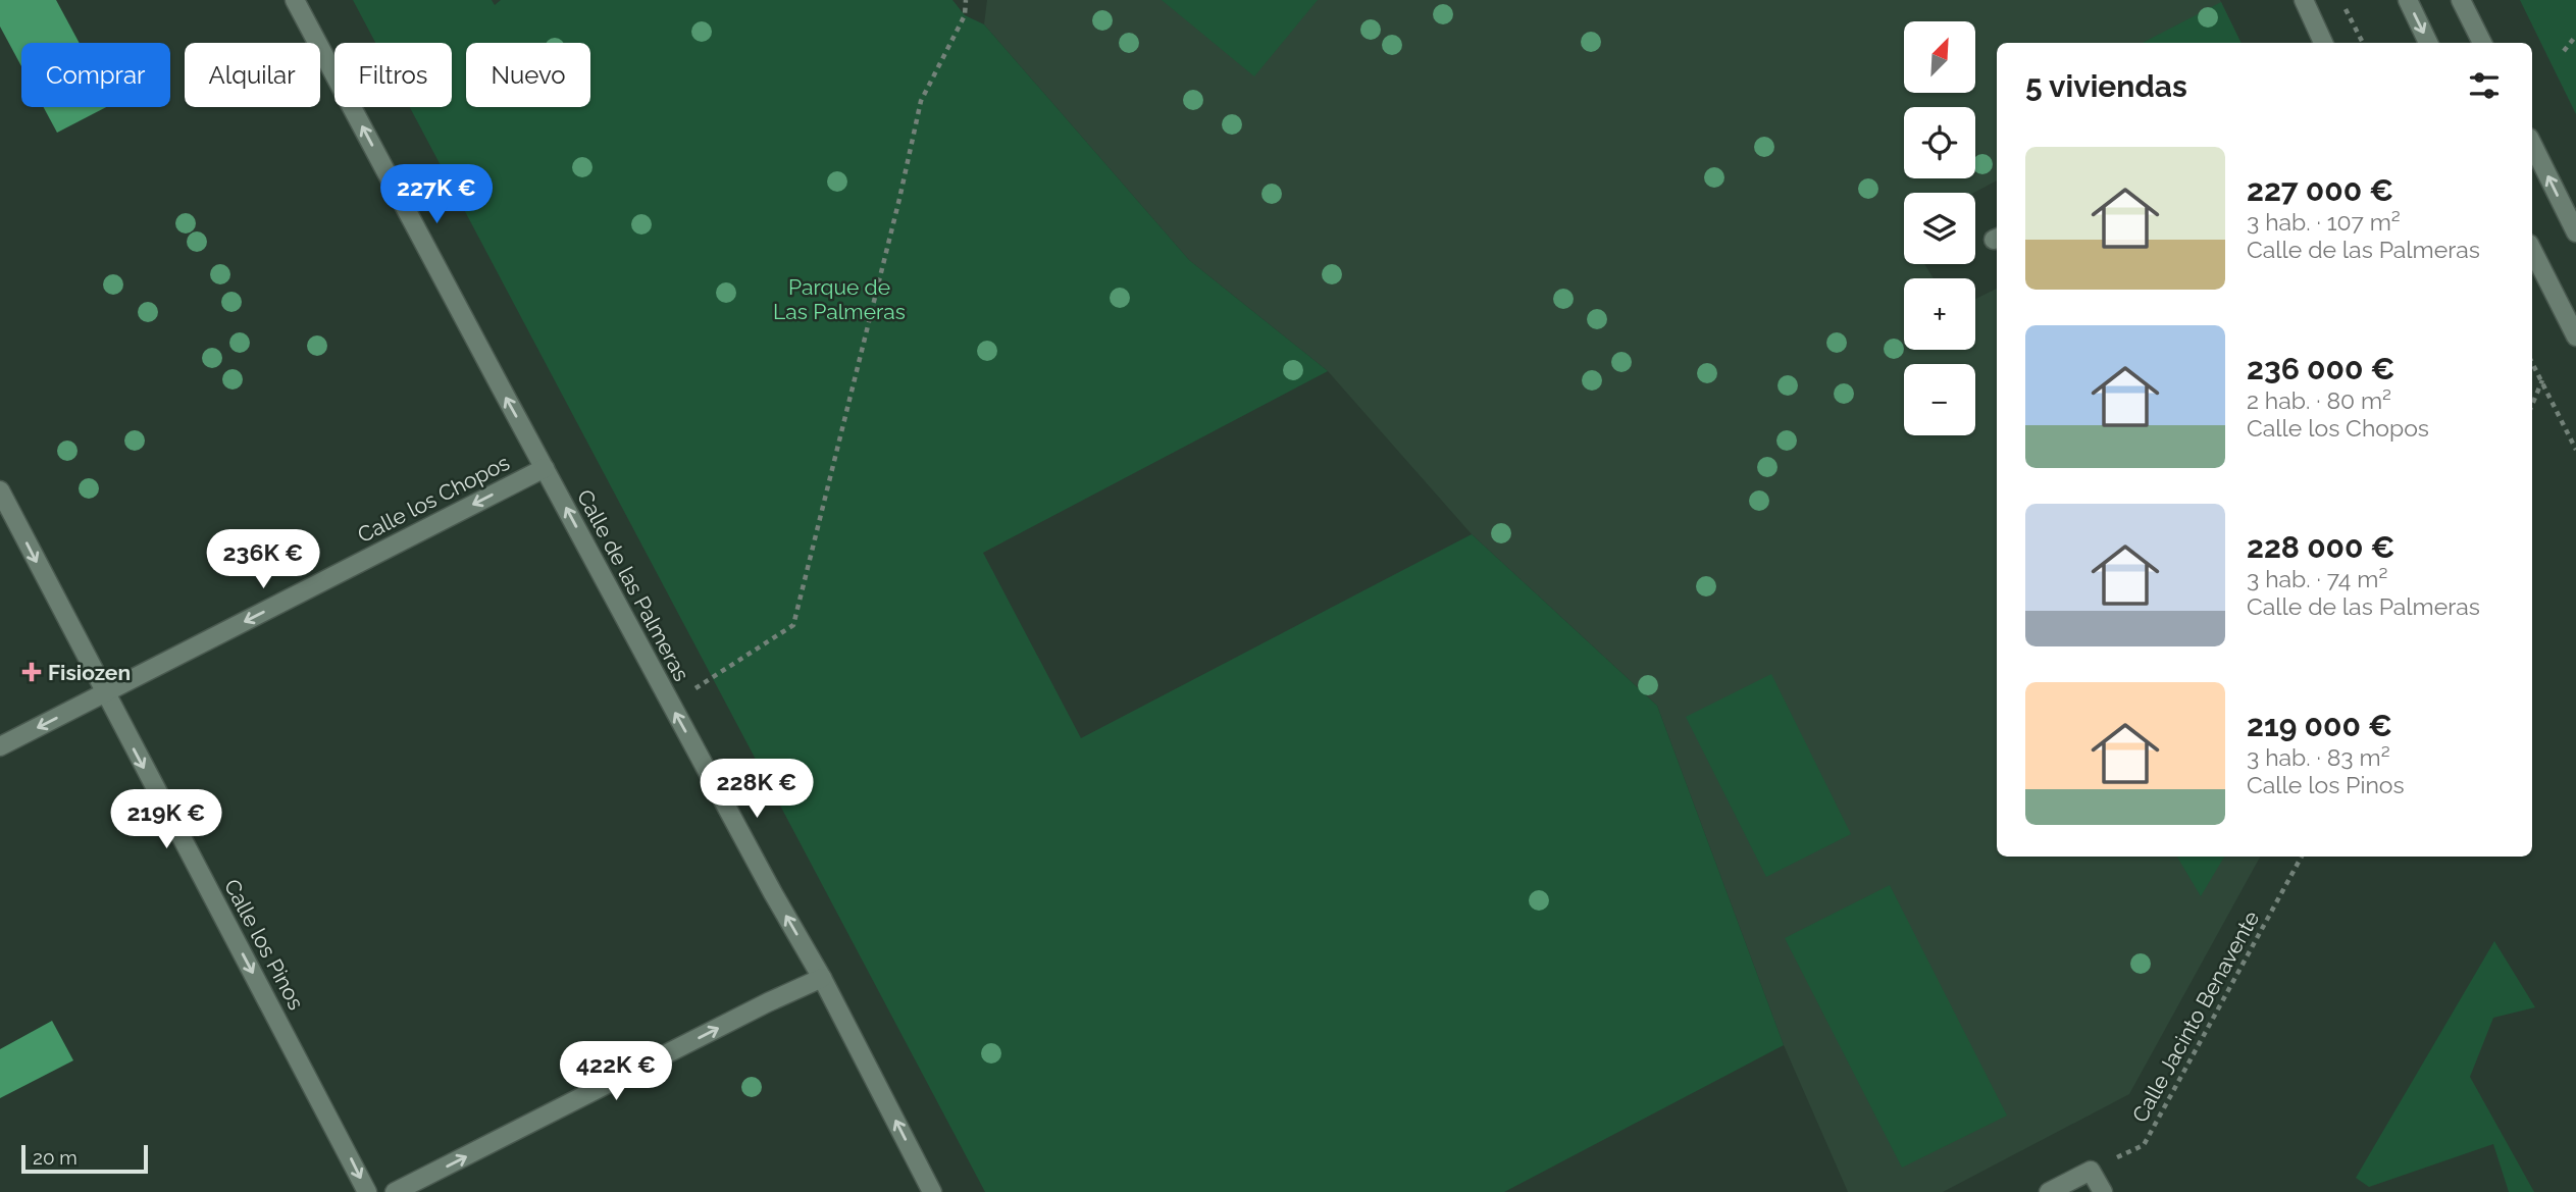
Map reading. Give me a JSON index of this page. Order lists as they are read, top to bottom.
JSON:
{
  "streets": {
    "street": ["Calle los Chopos", "Calle de las Palmeras", "Calle los Pinos"],
    "path": ["Calle Jacinto Benavente"]
  },
  "crossings": [
    ["Calle los Chopos", "Calle de las Palmeras"],
    ["Calle los Chopos", "Calle los Pinos"]
  ],
  "one_way": ["Calle los Chopos", "Calle de las Palmeras", "Calle los Pinos"],
  "parks": ["Parque de Las Palmeras"],
  "places": {
    "health": ["Fisiozen"]
  },
  "scale_bar": "20 m",
  "north": "top right",
  "page": {
    "map_buttons": ["+", "−"],
    "chip": [
      "Comprar",
      "Alquilar",
      "Filtros",
      "Nuevo"
    ],
    "heading": "5 viviendas",
    "list": [
      {
        "name": "227 000 €",
        "note": "3 hab. · 107 m² · Calle de las Palmeras"
      },
      {
        "name": "236 000 €",
        "note": "2 hab. · 80 m² · Calle los Chopos"
      },
      {
        "name": "228 000 €",
        "note": "3 hab. · 74 m² · Calle de las Palmeras"
      },
      {
        "name": "219 000 €",
        "note": "3 hab. · 83 m² · Calle los Pinos"
      }
    ],
    "price": [
      "227K €",
      "236K €",
      "228K €",
      "219K €",
      "422K €"
    ],
    "scale": "20 m"
  }
}
